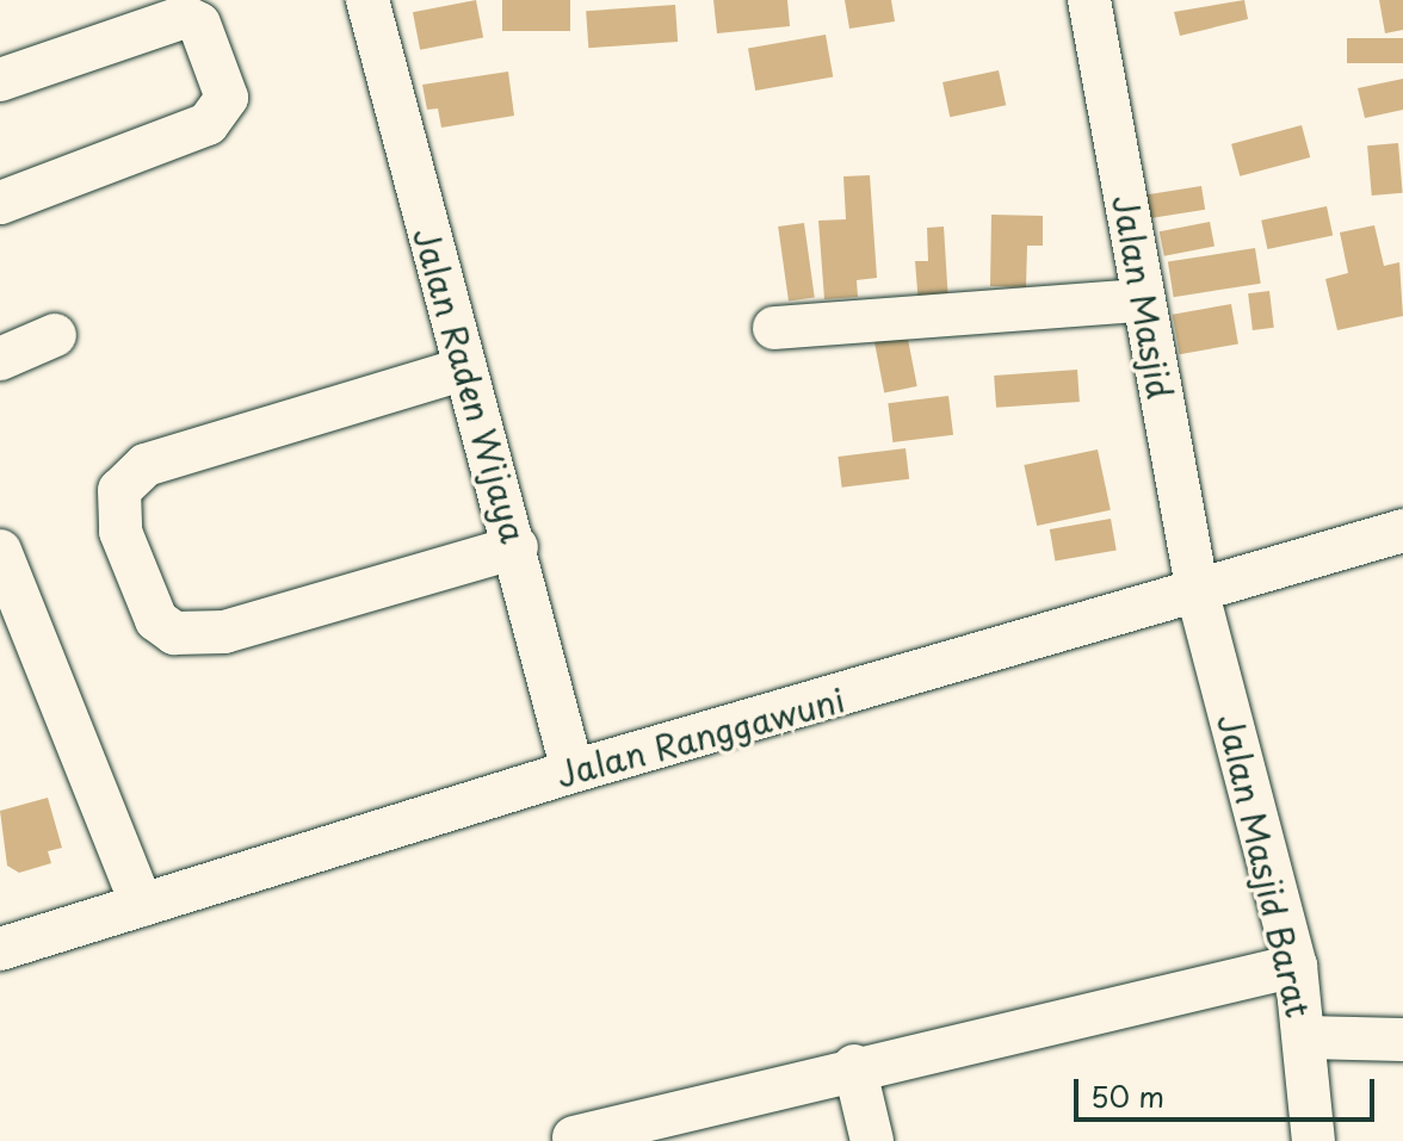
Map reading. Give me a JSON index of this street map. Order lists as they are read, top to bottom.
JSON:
{
  "streets": {
    "street": [
      "Jalan Masjid",
      "Jalan Raden Wijaya",
      "Jalan Ranggawuni",
      "Jalan Masjid Barat"
    ]
  },
  "crossings": [
    ["Jalan Masjid", "Jalan Ranggawuni"],
    ["Jalan Masjid", "Jalan Masjid Barat"],
    ["Jalan Raden Wijaya", "Jalan Ranggawuni"],
    ["Jalan Ranggawuni", "Jalan Masjid Barat"]
  ],
  "scale_bar": "50 m"
}
